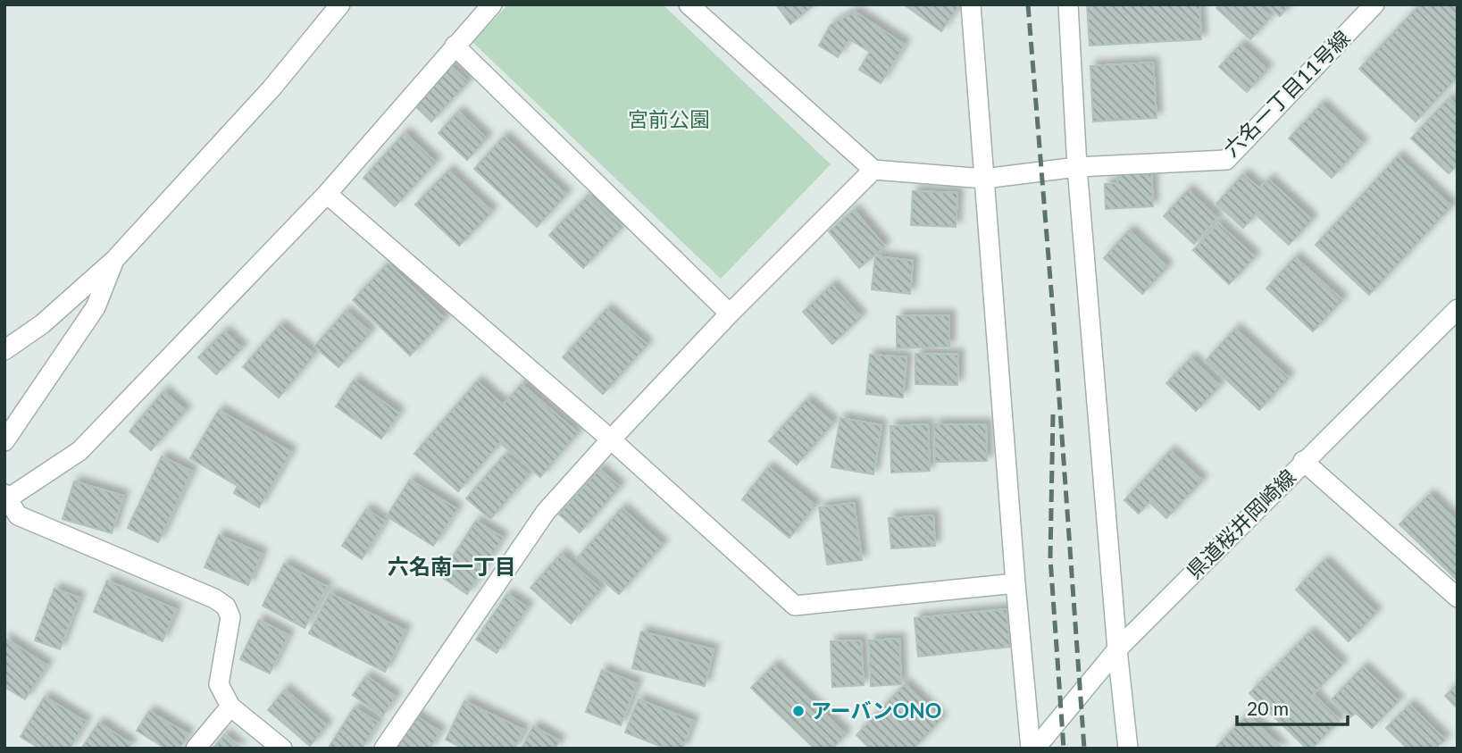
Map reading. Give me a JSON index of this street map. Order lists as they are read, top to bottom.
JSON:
{
  "streets": {
    "street": ["六名一丁目11号線", "県道桜井岡崎線"]
  },
  "districts": ["六名南一丁目"],
  "parks": ["宮前公園"],
  "places": ["アーバンONO"],
  "scale_bar": "20 m"
}
